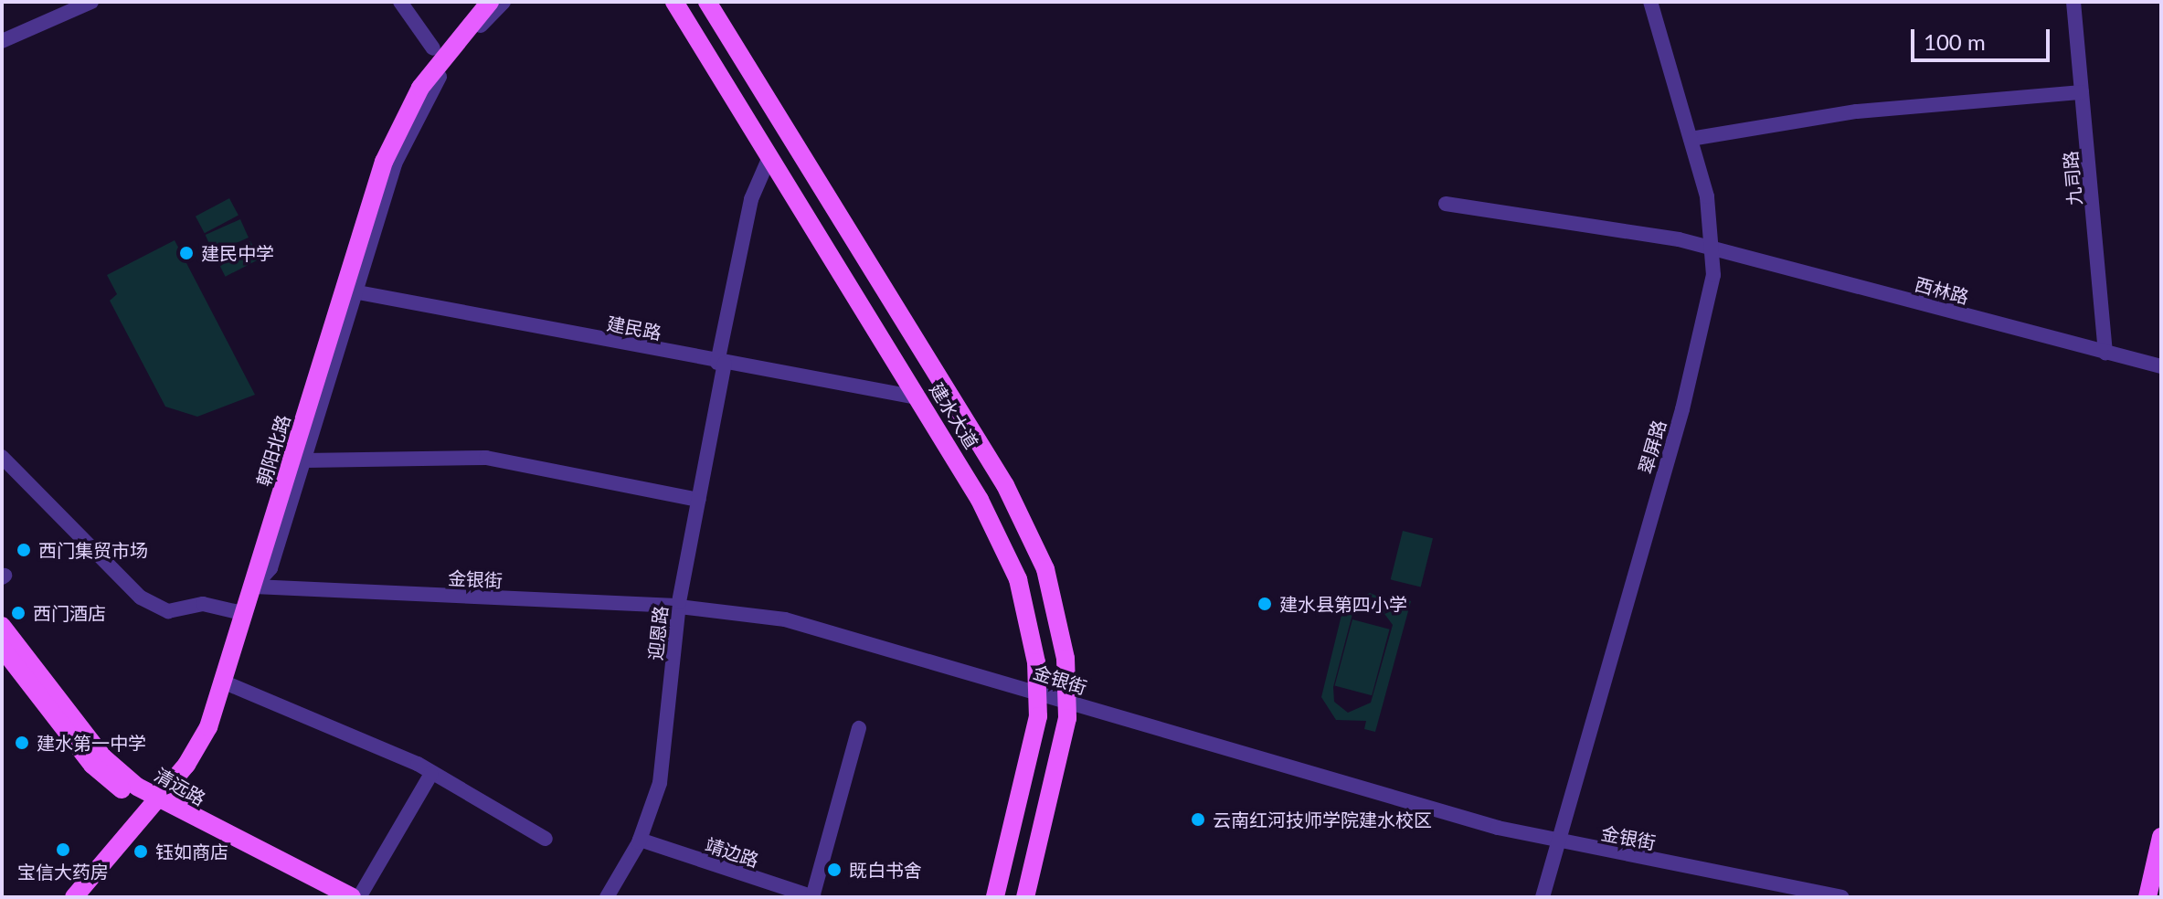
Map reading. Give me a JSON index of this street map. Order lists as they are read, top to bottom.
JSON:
{
  "streets": {
    "main road": ["建水大道", "朝阳北路", "清远路"],
    "street": [
      "九司路",
      "西林路",
      "建民路",
      "翠屏路",
      "金银街",
      "迎恩路",
      "靖边路"
    ]
  },
  "crossings": [
    ["九司路", "西林路"],
    ["西林路", "翠屏路"],
    ["建民路", "建水大道"],
    ["建民路", "朝阳北路"],
    ["建民路", "迎恩路"],
    ["建水大道", "金银街"],
    ["建水大道", "迎恩路"],
    ["翠屏路", "金银街"],
    ["朝阳北路", "金银街"],
    ["朝阳北路", "清远路"],
    ["金银街", "迎恩路"],
    ["迎恩路", "靖边路"]
  ],
  "places": [
    "建民中学",
    "西门集贸市场",
    "建水县第四小学",
    "西门酒店",
    "建水第一中学",
    "云南红河技师学院建水校区",
    "宝信大药房",
    "钰如商店",
    "既白书舍"
  ],
  "scale_bar": "100 m"
}
